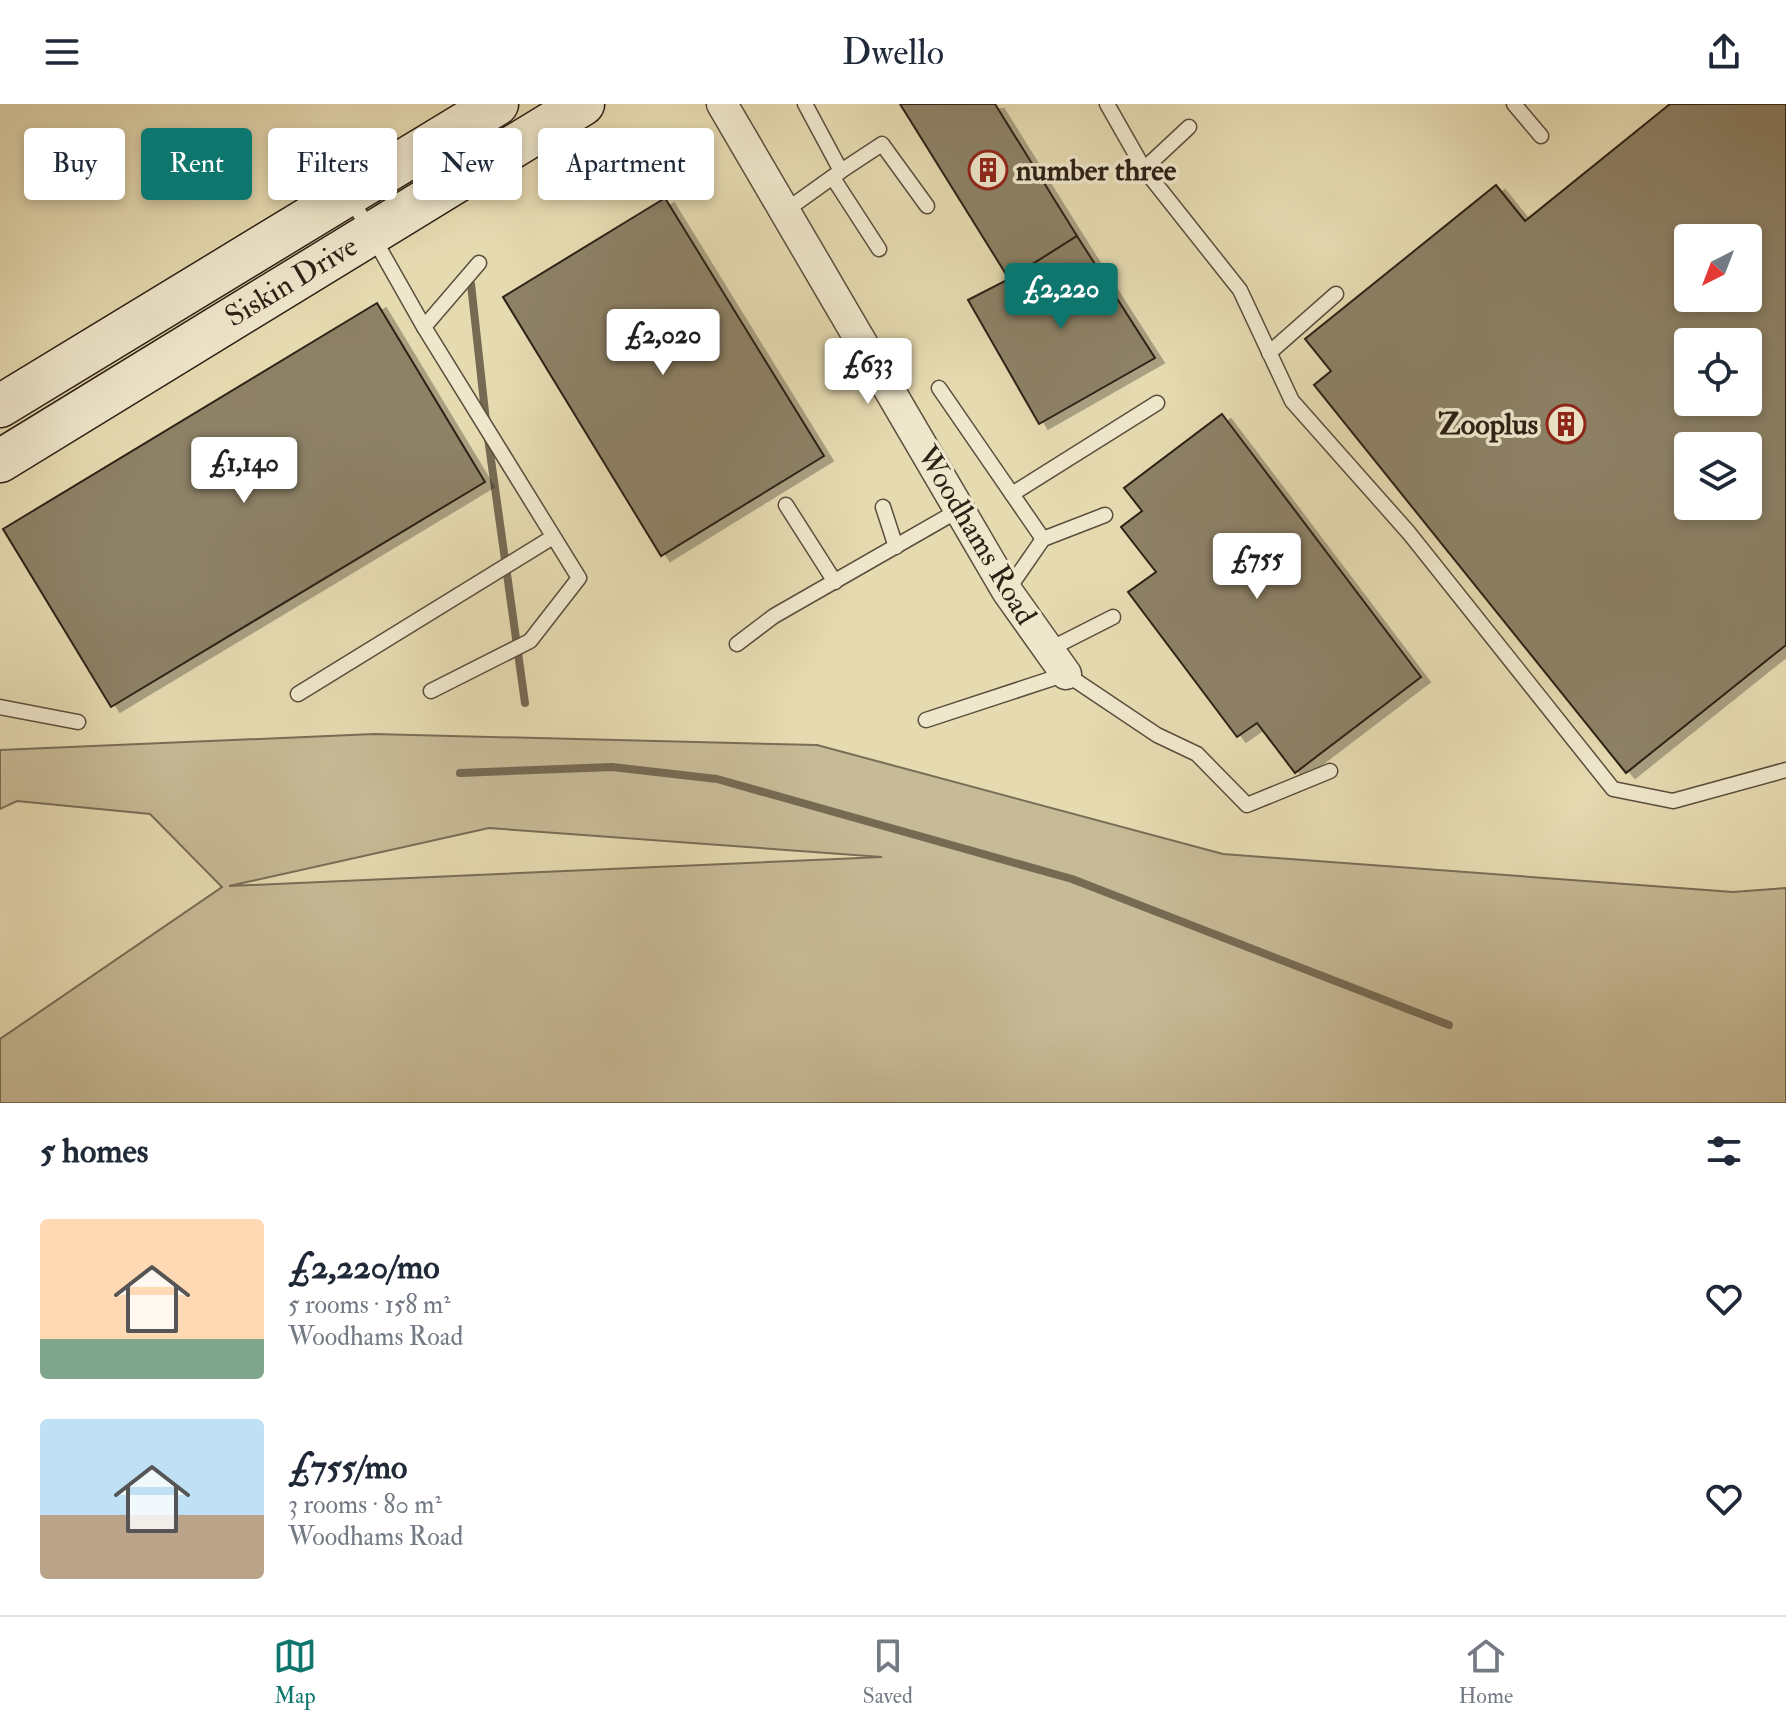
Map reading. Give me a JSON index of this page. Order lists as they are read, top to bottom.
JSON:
{
  "streets": {
    "street": ["Siskin Drive", "Woodhams Road"]
  },
  "places": {
    "building": ["number three", "Zooplus"]
  },
  "north": "bottom left",
  "page": {
    "header": "Dwello",
    "chip": [
      "Buy",
      "Rent",
      "Filters",
      "New",
      "Apartment"
    ],
    "price": [
      "£2,220",
      "£2,020",
      "£633",
      "£1,140",
      "£755"
    ],
    "heading": "5 homes",
    "list": [
      {
        "name": "£2,220/mo",
        "note": "5 rooms · 158 m² · Woodhams Road"
      },
      {
        "name": "£755/mo",
        "note": "3 rooms · 80 m² · Woodhams Road"
      }
    ],
    "tabs": ["Map", "Saved", "Home"]
  }
}
